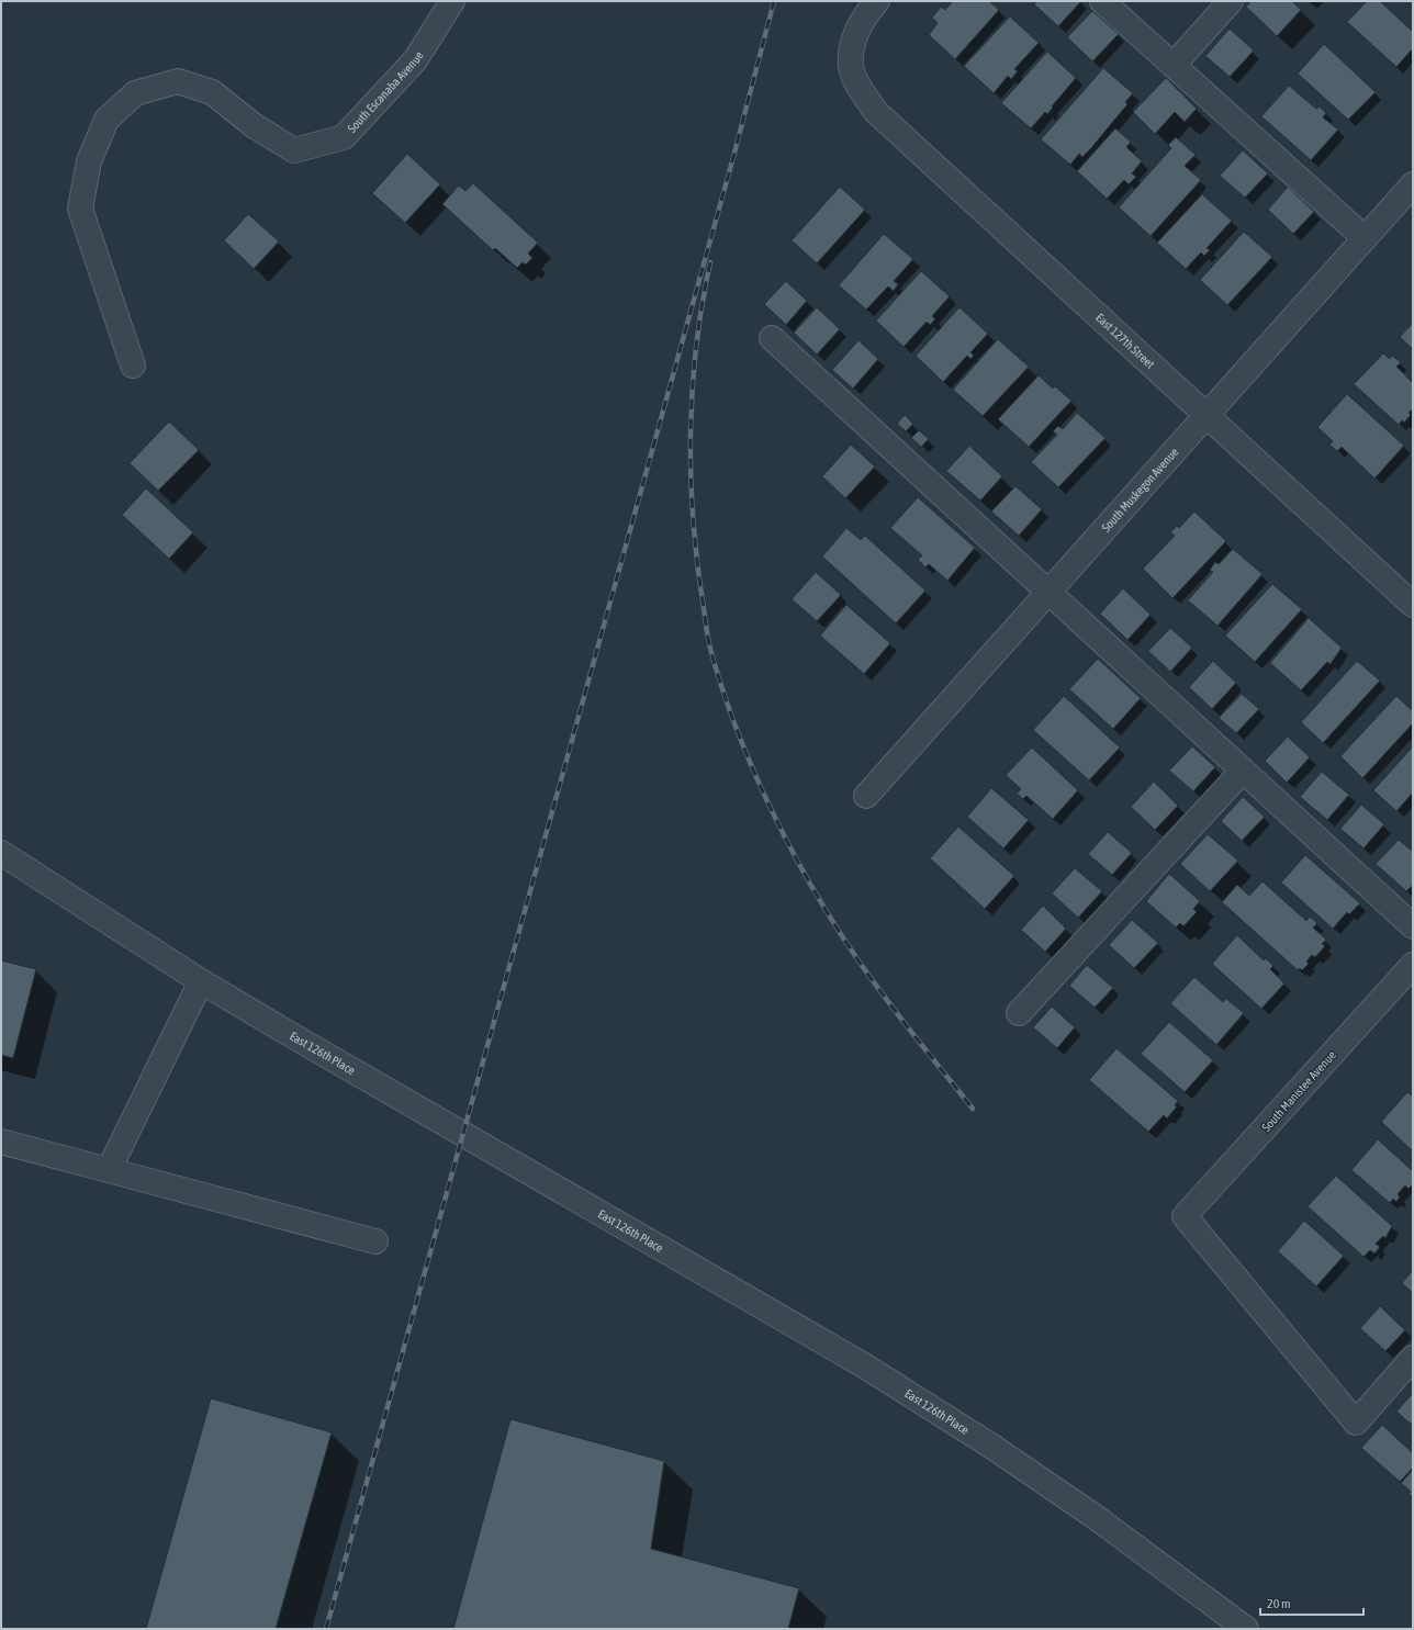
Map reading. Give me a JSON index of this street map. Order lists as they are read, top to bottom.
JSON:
{
  "streets": {
    "street": [
      "South Escanaba Avenue",
      "East 127th Street",
      "South Muskegon Avenue",
      "East 126th Place",
      "South Manistee Avenue"
    ]
  },
  "crossings": [
    ["East 127th Street", "South Muskegon Avenue"]
  ],
  "scale_bar": "20 m"
}
